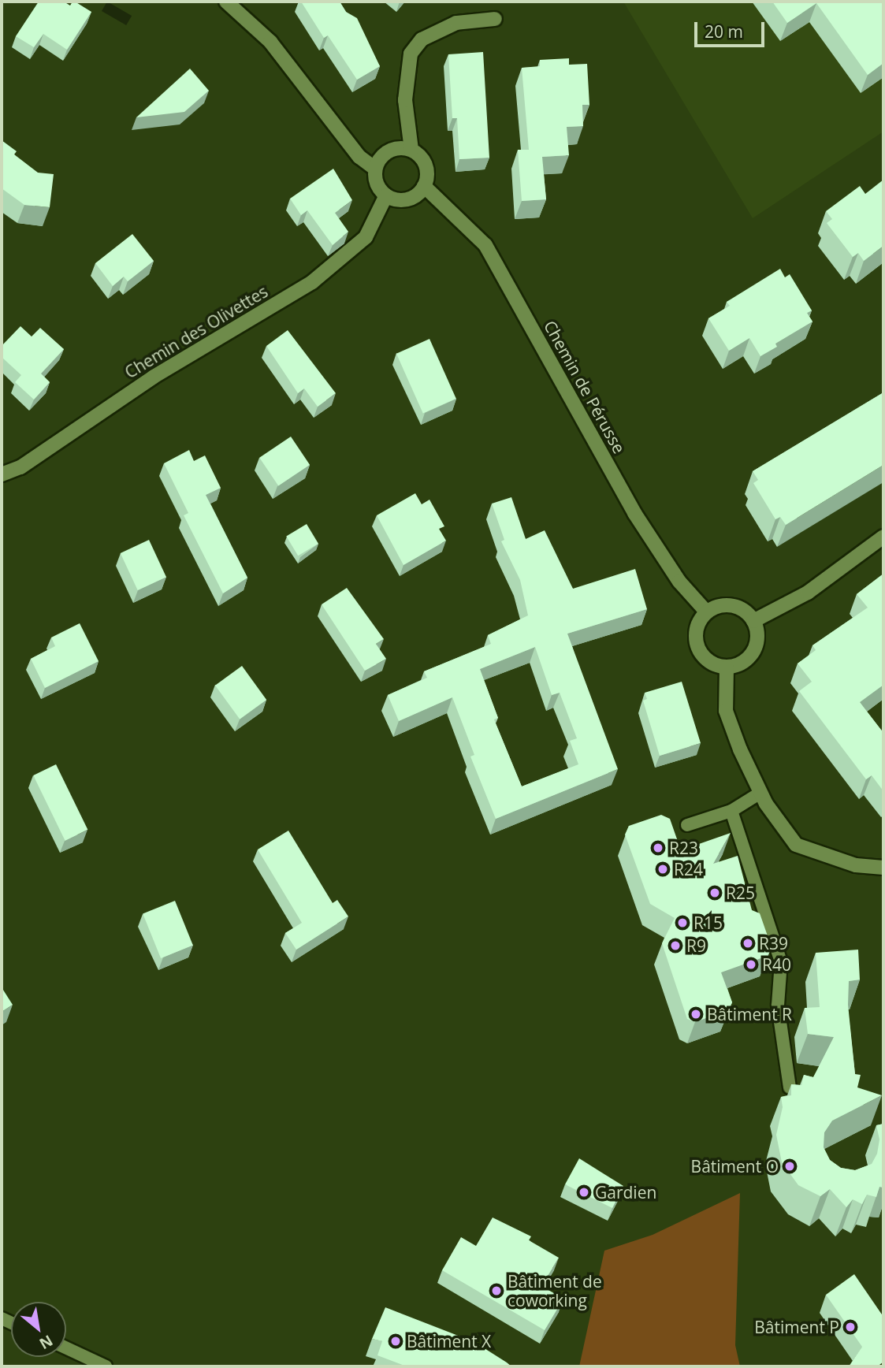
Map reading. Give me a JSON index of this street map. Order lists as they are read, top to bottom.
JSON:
{
  "streets": {
    "street": ["Chemin des Olivettes", "Chemin de Pérusse"]
  },
  "crossings": [
    ["Chemin des Olivettes", "Chemin de Pérusse"]
  ],
  "places": [
    "R23",
    "R24",
    "R25",
    "R15",
    "R39",
    "R9",
    "R40",
    "Bâtiment R",
    "Bâtiment O",
    "Gardien",
    "Bâtiment de coworking",
    "Bâtiment P",
    "Bâtiment X"
  ],
  "scale_bar": "20 m",
  "north": "bottom right"
}
